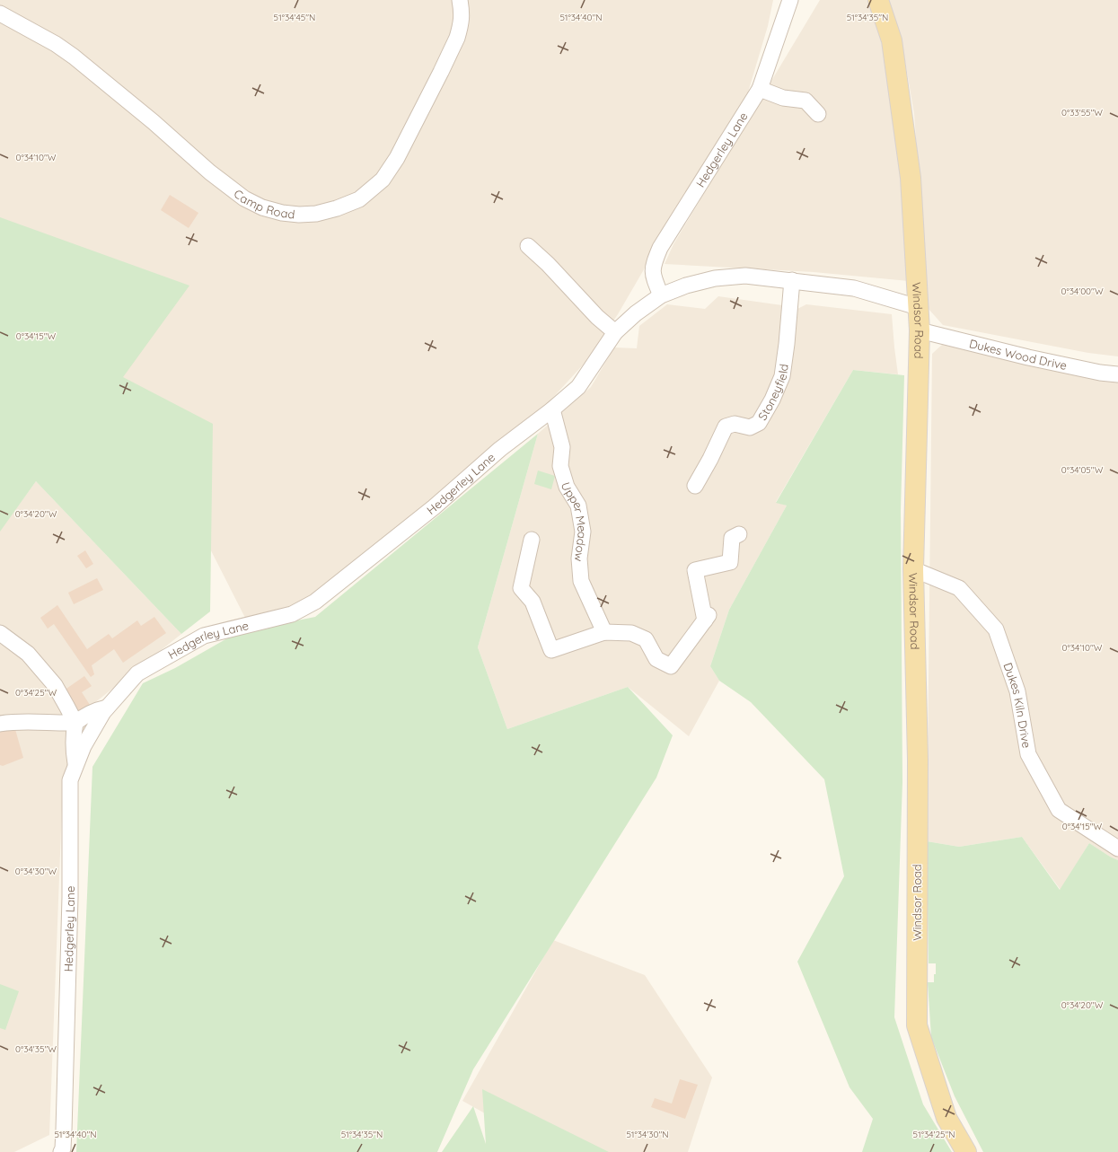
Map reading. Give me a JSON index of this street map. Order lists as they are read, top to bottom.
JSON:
{
  "streets": {
    "main road": ["Windsor Road"],
    "street": [
      "Hedgerley Lane",
      "Camp Road",
      "Dukes Wood Drive",
      "Stoneyfield",
      "Upper Meadow",
      "Dukes Kiln Drive"
    ]
  },
  "crossings": [
    ["Hedgerley Lane", "Windsor Road"],
    ["Hedgerley Lane", "Stoneyfield"],
    ["Hedgerley Lane", "Upper Meadow"],
    ["Windsor Road", "Dukes Wood Drive"],
    ["Windsor Road", "Dukes Kiln Drive"]
  ],
  "coordinates": [
    "51°34'45\"N",
    "51°34'40\"N",
    "51°34'35\"N",
    "0°33'55\"W",
    "0°34'10\"W",
    "0°34'00\"W",
    "0°34'15\"W",
    "0°34'05\"W",
    "0°34'20\"W",
    "0°34'25\"W",
    "0°34'30\"W",
    "0°34'35\"W",
    "51°34'30\"N",
    "51°34'25\"N"
  ]
}
